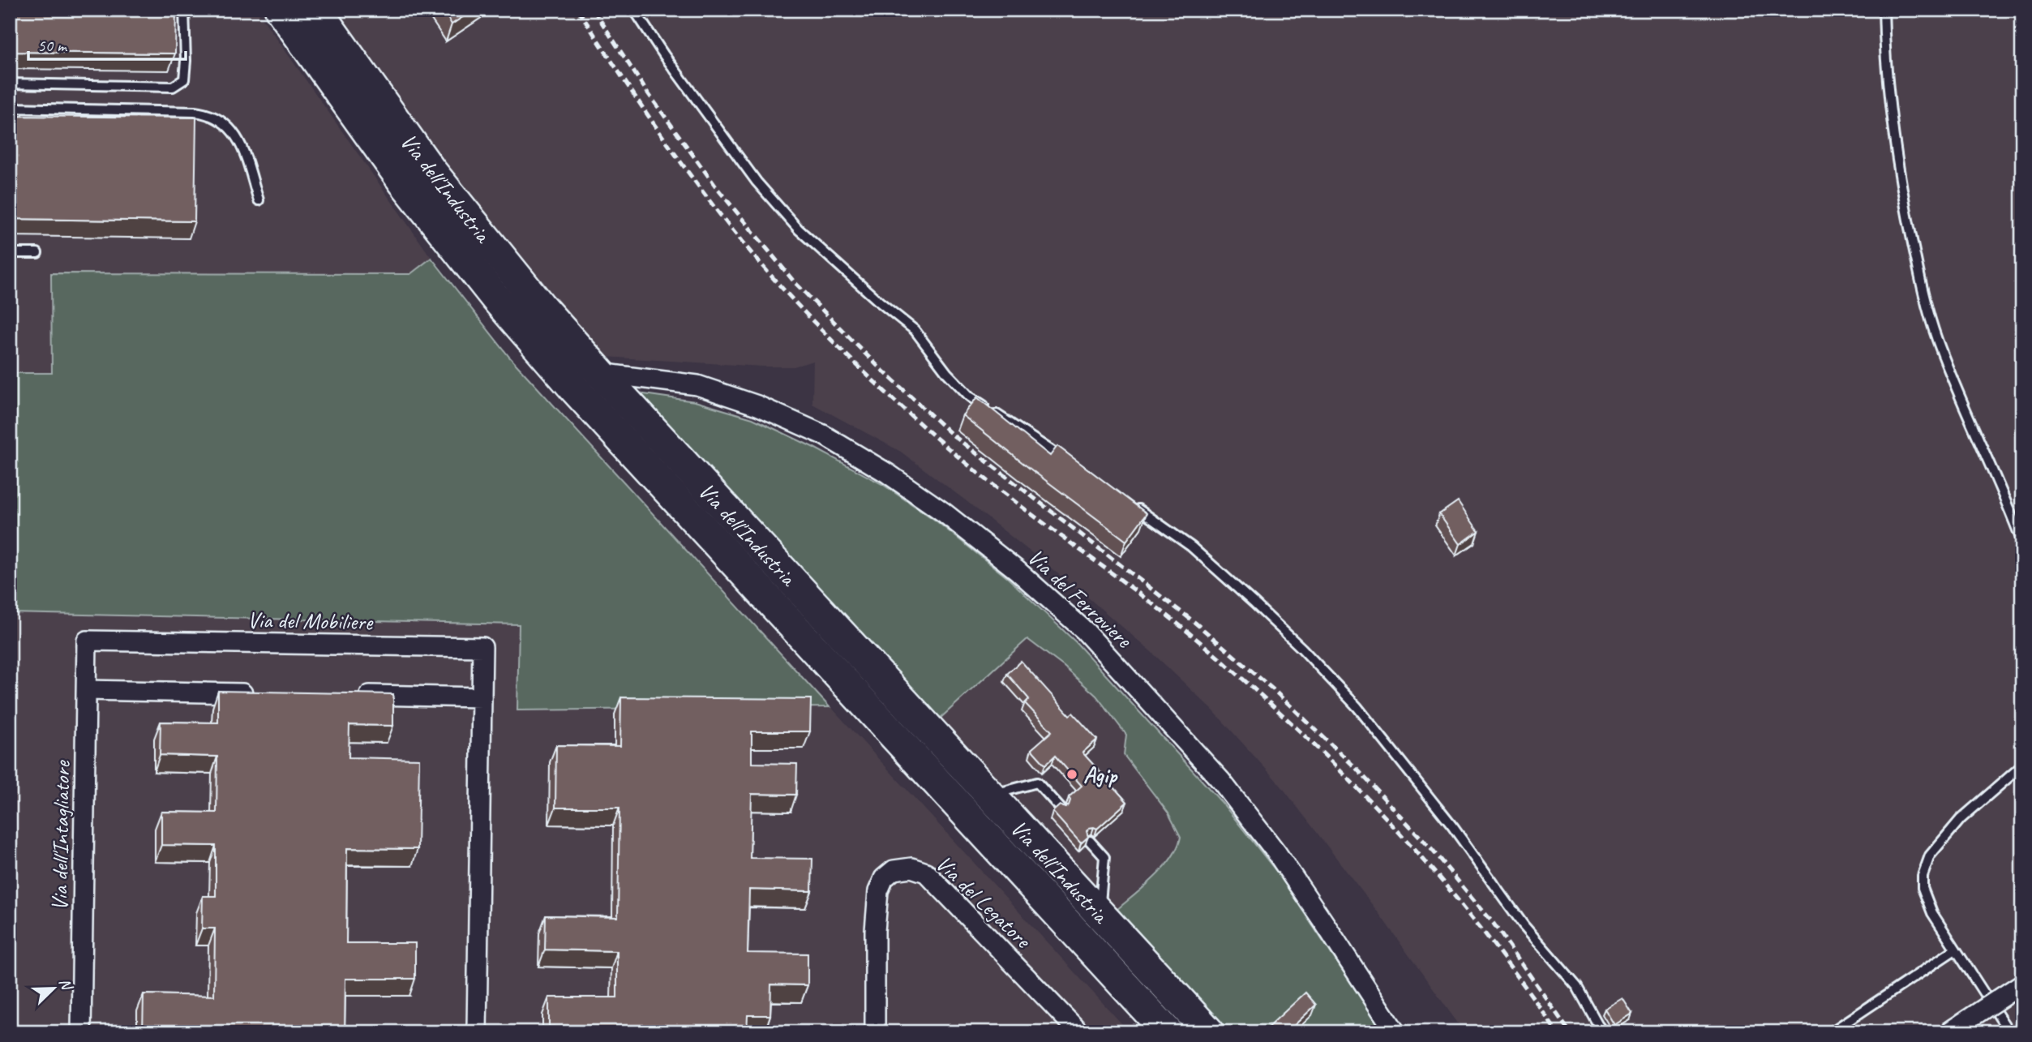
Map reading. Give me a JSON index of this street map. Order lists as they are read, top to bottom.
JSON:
{
  "streets": {
    "main road": ["Via dell'Industria"],
    "street": [
      "Via del Ferroviere",
      "Via del Mobiliere",
      "Via dell'Intagliatore",
      "Via del Legatore"
    ]
  },
  "crossings": [
    ["Via dell'Industria", "Via del Ferroviere"],
    ["Via del Mobiliere", "Via dell'Intagliatore"]
  ],
  "places": ["Agip"],
  "scale_bar": "50 m",
  "north": "top right"
}
